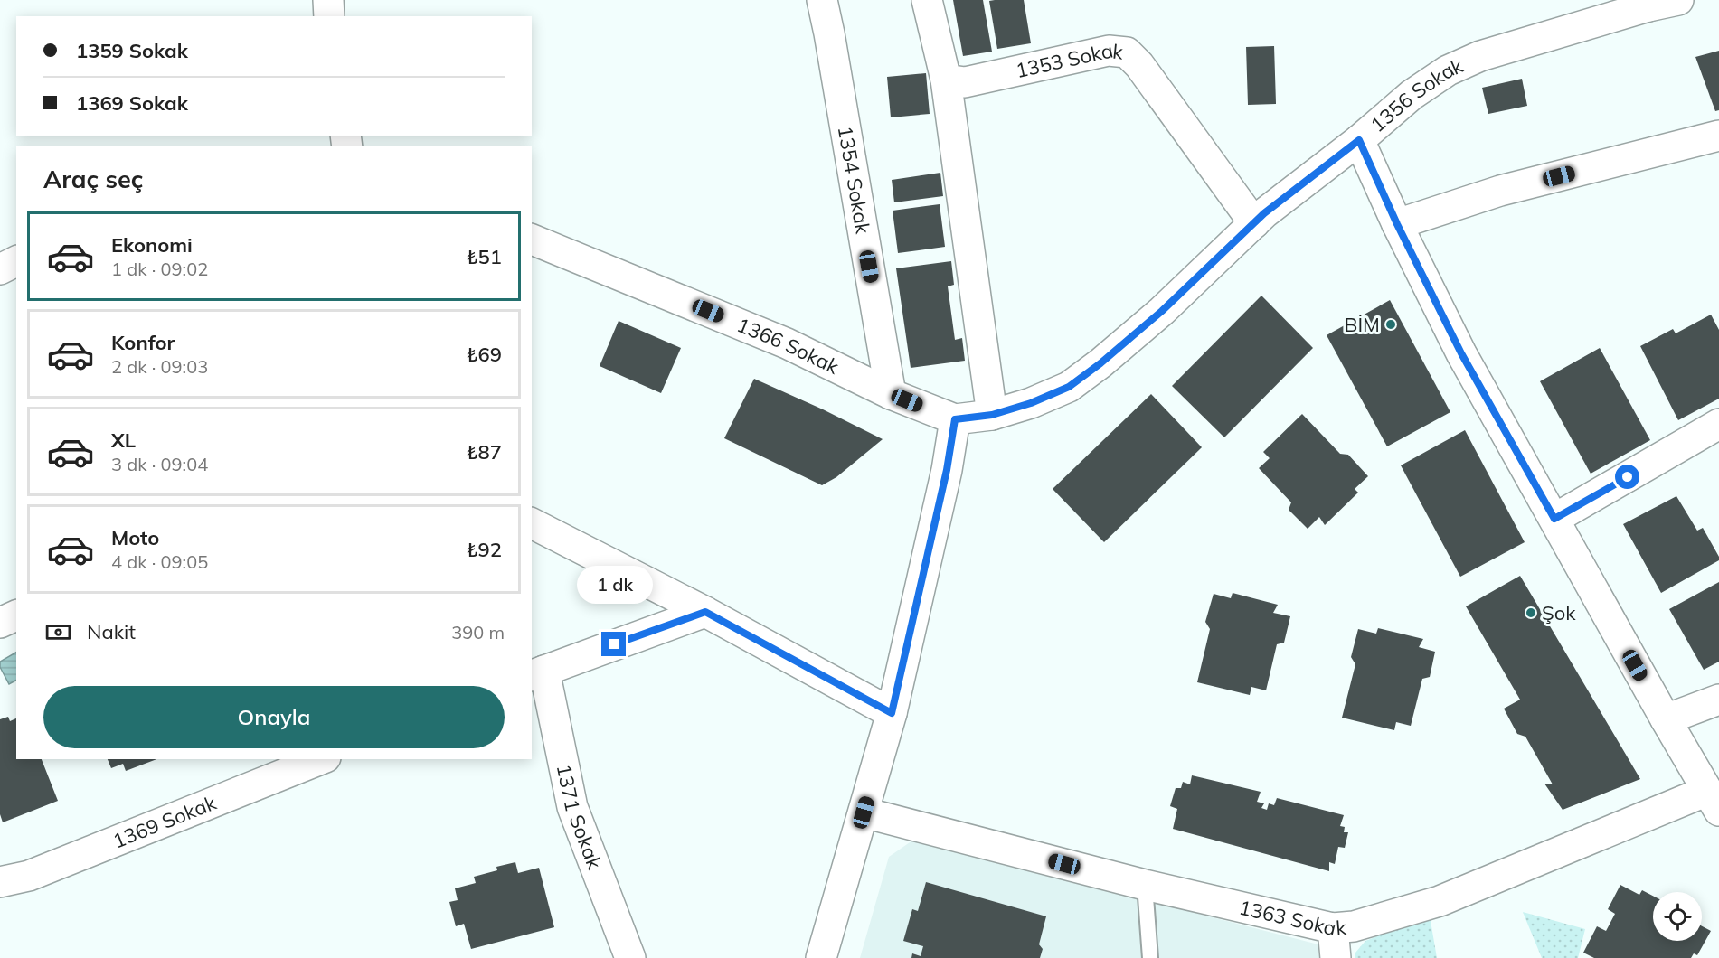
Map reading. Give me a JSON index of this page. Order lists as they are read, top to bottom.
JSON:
{
  "streets": {
    "main road": [
      "1353 Sokak",
      "1356 Sokak",
      "1354 Sokak",
      "1366 Sokak",
      "1371 Sokak",
      "1369 Sokak",
      "1363 Sokak"
    ]
  },
  "crossings": [
    ["1353 Sokak", "1356 Sokak"],
    ["1356 Sokak", "1366 Sokak"],
    ["1354 Sokak", "1366 Sokak"]
  ],
  "places": ["BİM", "Şok"],
  "page": {
    "banner": ["1359 Sokak", "1369 Sokak"],
    "heading": "Araç seç",
    "list": [
      {
        "name": "Ekonomi",
        "note": "1 dk · 09:02",
        "value": "₺51"
      },
      {
        "name": "Konfor",
        "note": "2 dk · 09:03",
        "value": "₺69"
      },
      {
        "name": "XL",
        "note": "3 dk · 09:04",
        "value": "₺87"
      },
      {
        "name": "Moto",
        "note": "4 dk · 09:05",
        "value": "₺92"
      }
    ],
    "bubble": "1 dk",
    "pay": ["Nakit", "390 m"],
    "buttons": "Onayla"
  }
}
